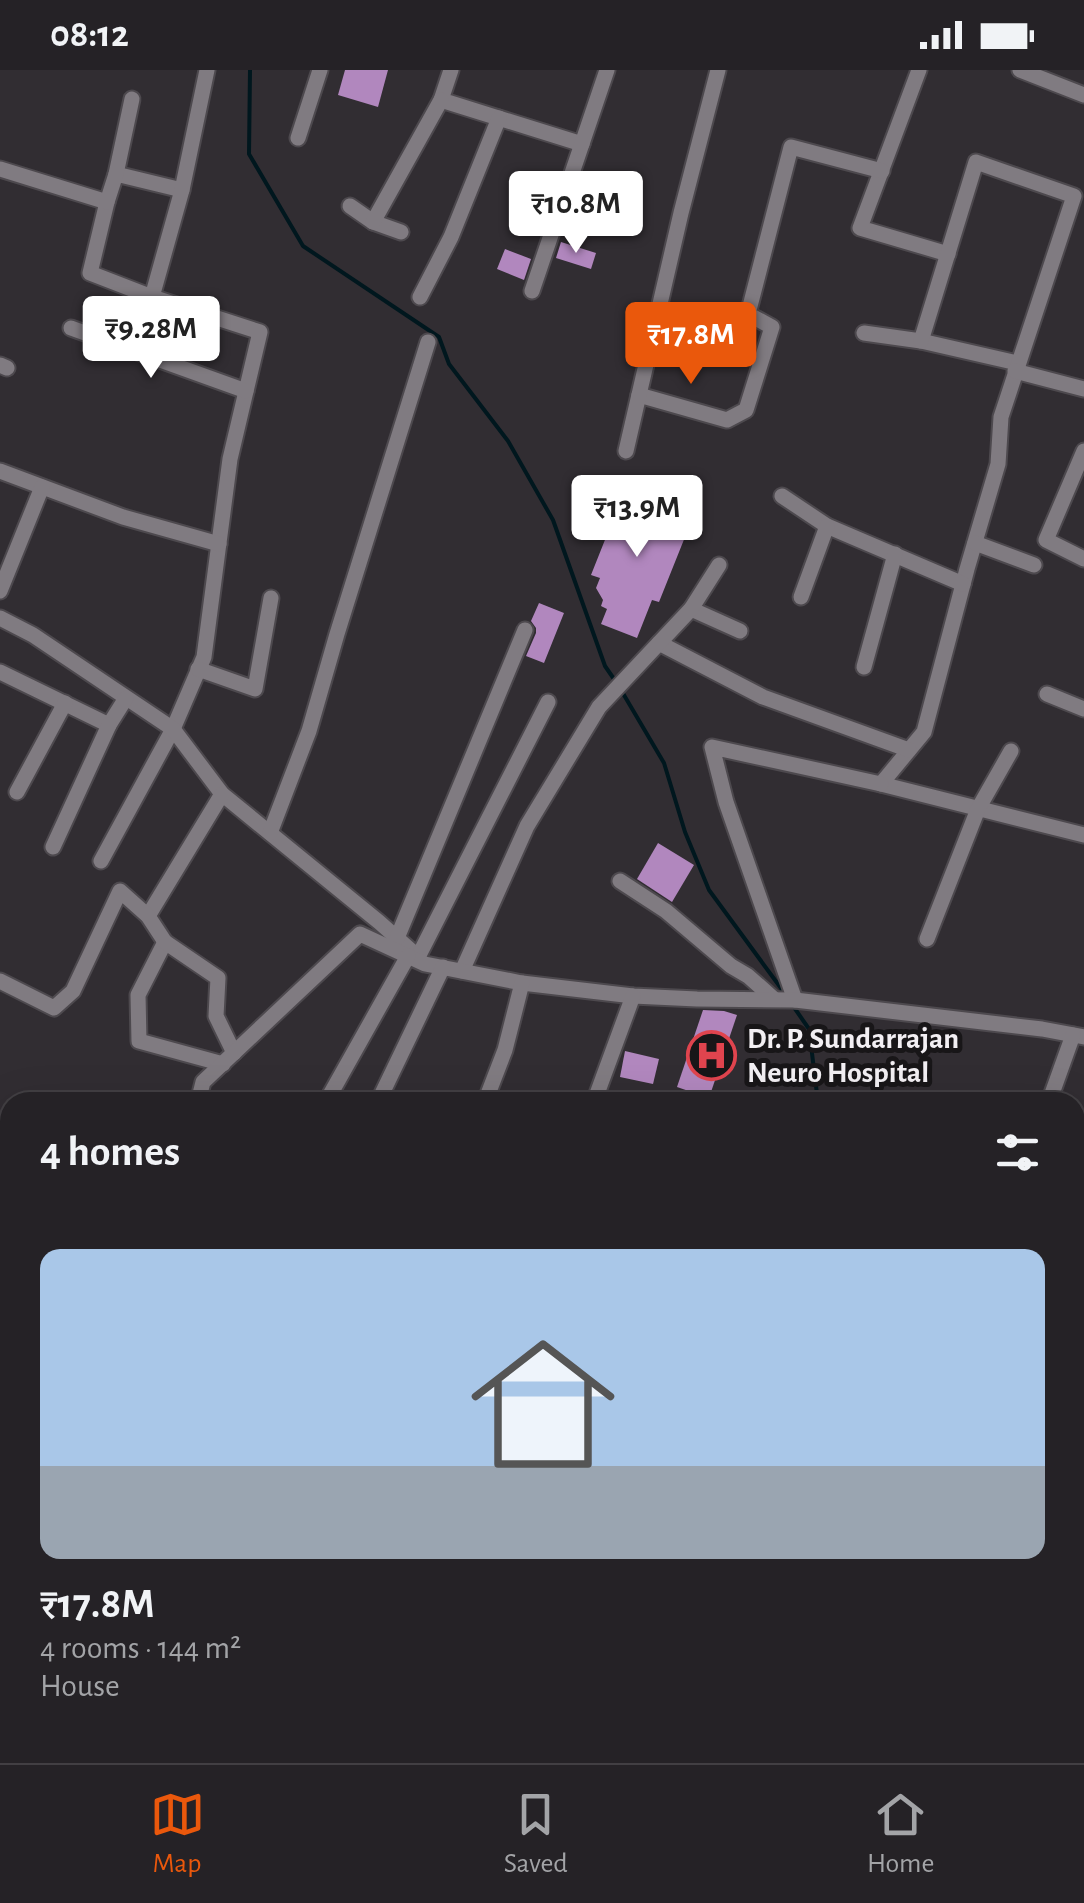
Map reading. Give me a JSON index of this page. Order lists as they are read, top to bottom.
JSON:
{
  "places": {
    "hospital": ["Dr. P. Sundarrajan Neuro Hospital"]
  },
  "page": {
    "status": "08:12",
    "price": [
      "₹10.8M",
      "₹9.28M",
      "₹17.8M",
      "₹13.9M"
    ],
    "heading": "4 homes",
    "list": [
      {
        "name": "₹17.8M",
        "note": "4 rooms · 144 m² · House"
      }
    ],
    "tabs": ["Map", "Saved", "Home"]
  }
}
